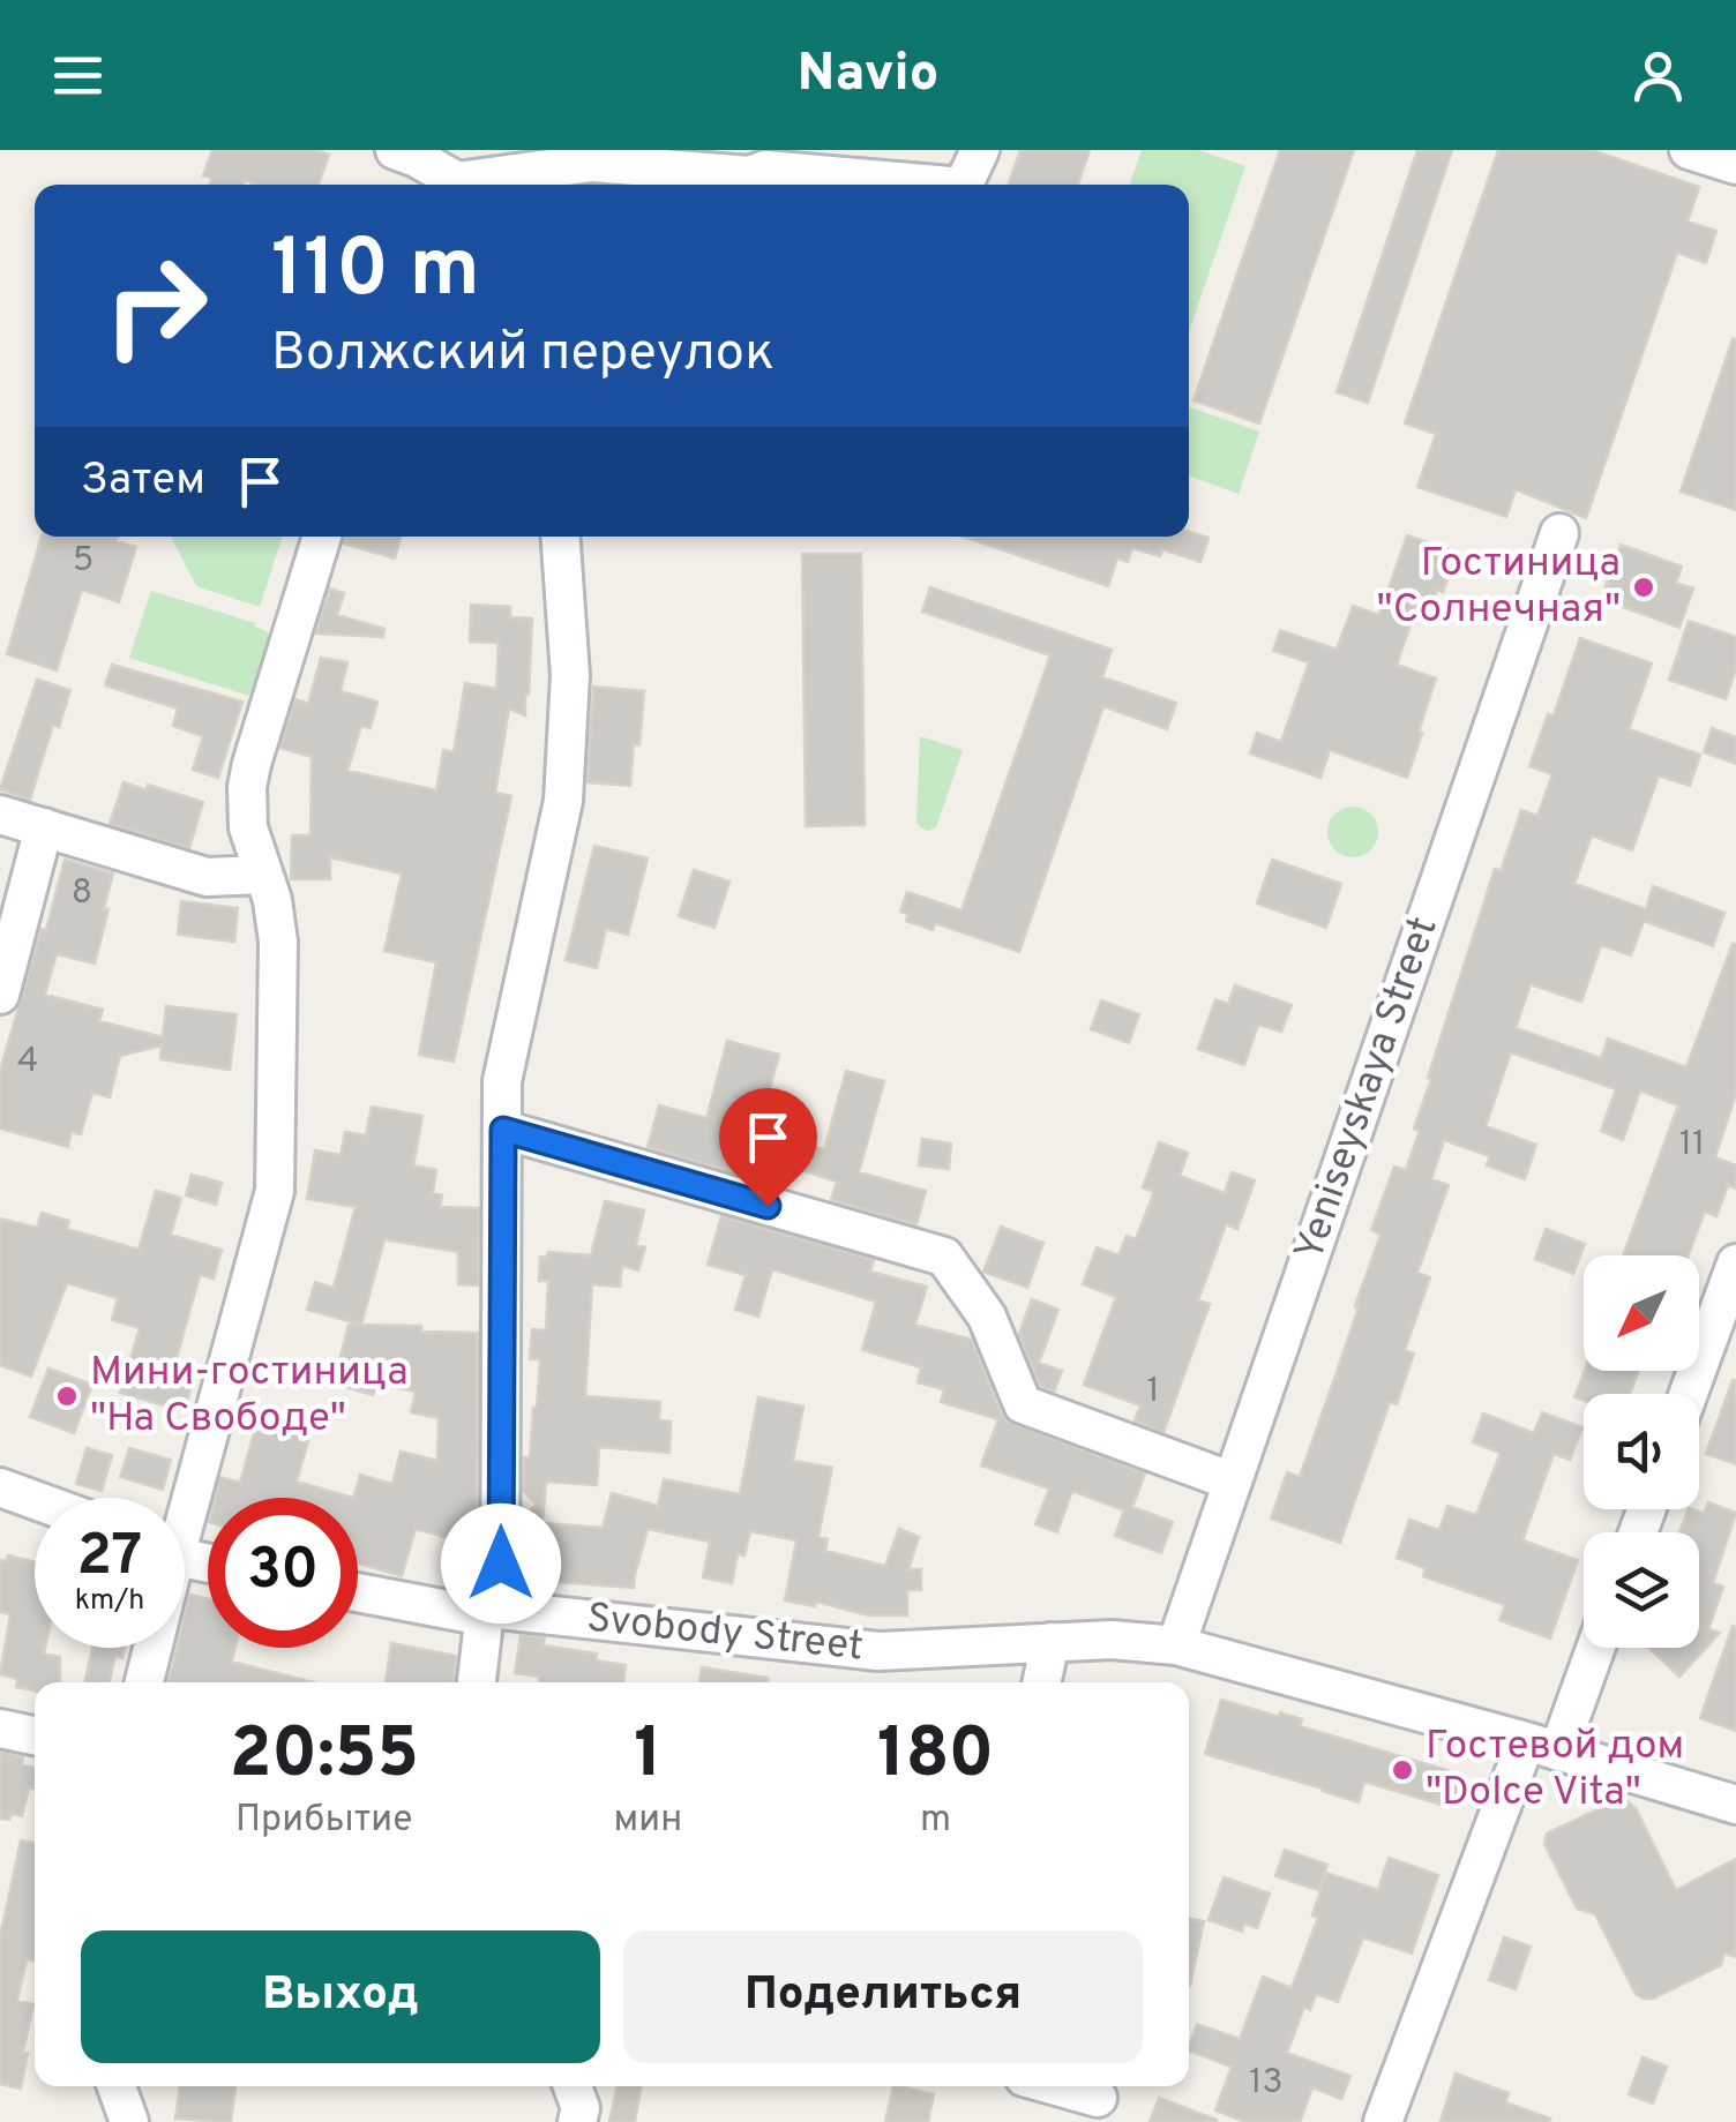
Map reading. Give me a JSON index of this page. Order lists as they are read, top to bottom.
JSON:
{
  "streets": {
    "street": ["Yeniseyskaya Street", "Svobody Street"]
  },
  "crossings": [
    ["Yeniseyskaya Street", "Svobody Street"]
  ],
  "places": ["Гостиница \"Солнечная\"", "Мини-гостиница \"На Свободе\"", "Гостевой дом \"Dolce Vita\""],
  "house_numbers": [
    "5",
    "8",
    "4",
    "11",
    "1",
    "13"
  ],
  "north": "bottom left",
  "page": {
    "header": "Navio",
    "turn": ["110 m", "Волжский переулок"],
    "then": "Затем",
    "speed": "27 km/h",
    "limit": "30",
    "eta": [
      "20:55",
      "Прибытие",
      "1",
      "мин",
      "180",
      "m"
    ],
    "buttons": ["Выход", "Поделиться"]
  }
}
